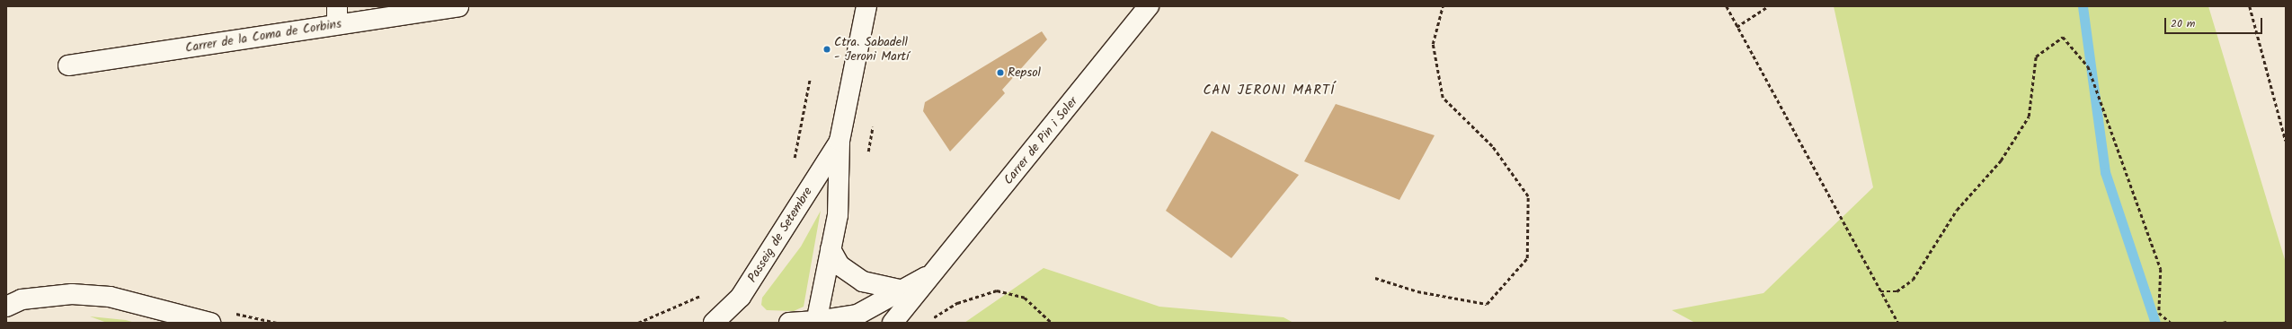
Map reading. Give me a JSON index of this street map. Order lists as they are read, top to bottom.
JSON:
{
  "streets": {
    "street": ["Carrer de la Coma de Corbins", "Carrer de Pin i Soler", "Passeig de Setembre"]
  },
  "crossings": [
    ["Carrer de Pin i Soler", "Passeig de Setembre"]
  ],
  "districts": ["CAN JERONI MARTÍ"],
  "places": ["Ctra. Sabadell - Jeroni Martí", "Repsol"],
  "scale_bar": "20 m"
}
